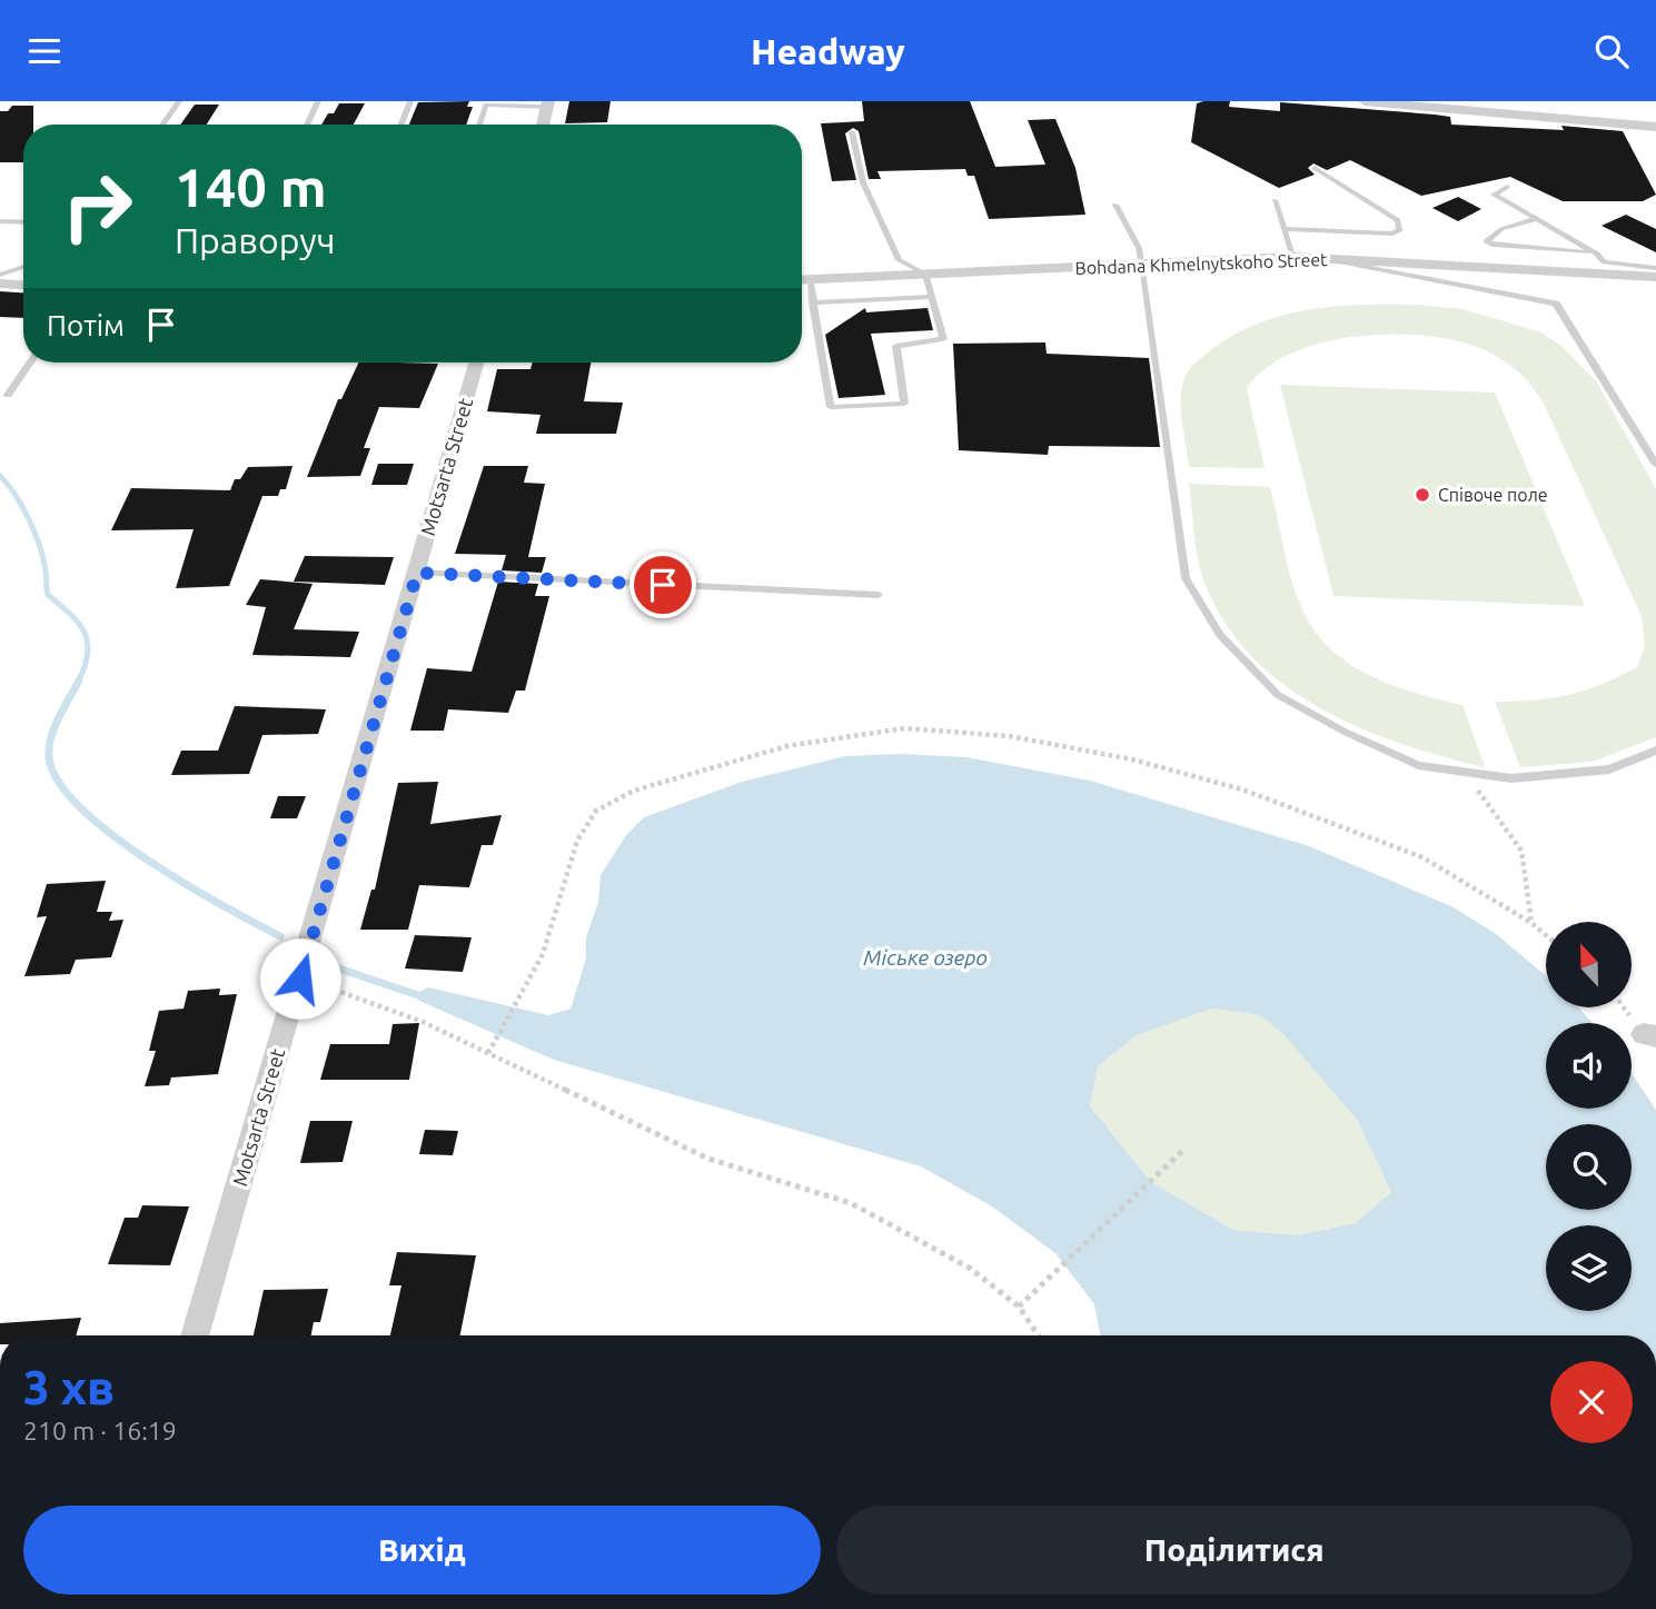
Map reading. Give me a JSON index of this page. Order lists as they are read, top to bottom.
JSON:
{
  "streets": {
    "street": ["Bohdana Khmelnytskoho Street", "Motsarta Street"]
  },
  "water": ["Міське озеро"],
  "places": ["Співоче поле"],
  "north": "top",
  "page": {
    "header": "Headway",
    "turn": ["140 m", "Праворуч"],
    "then": "Потім",
    "heading": ["3 хв", "210 m · 16:19"],
    "buttons": ["Вихід", "Поділитися"]
  }
}
